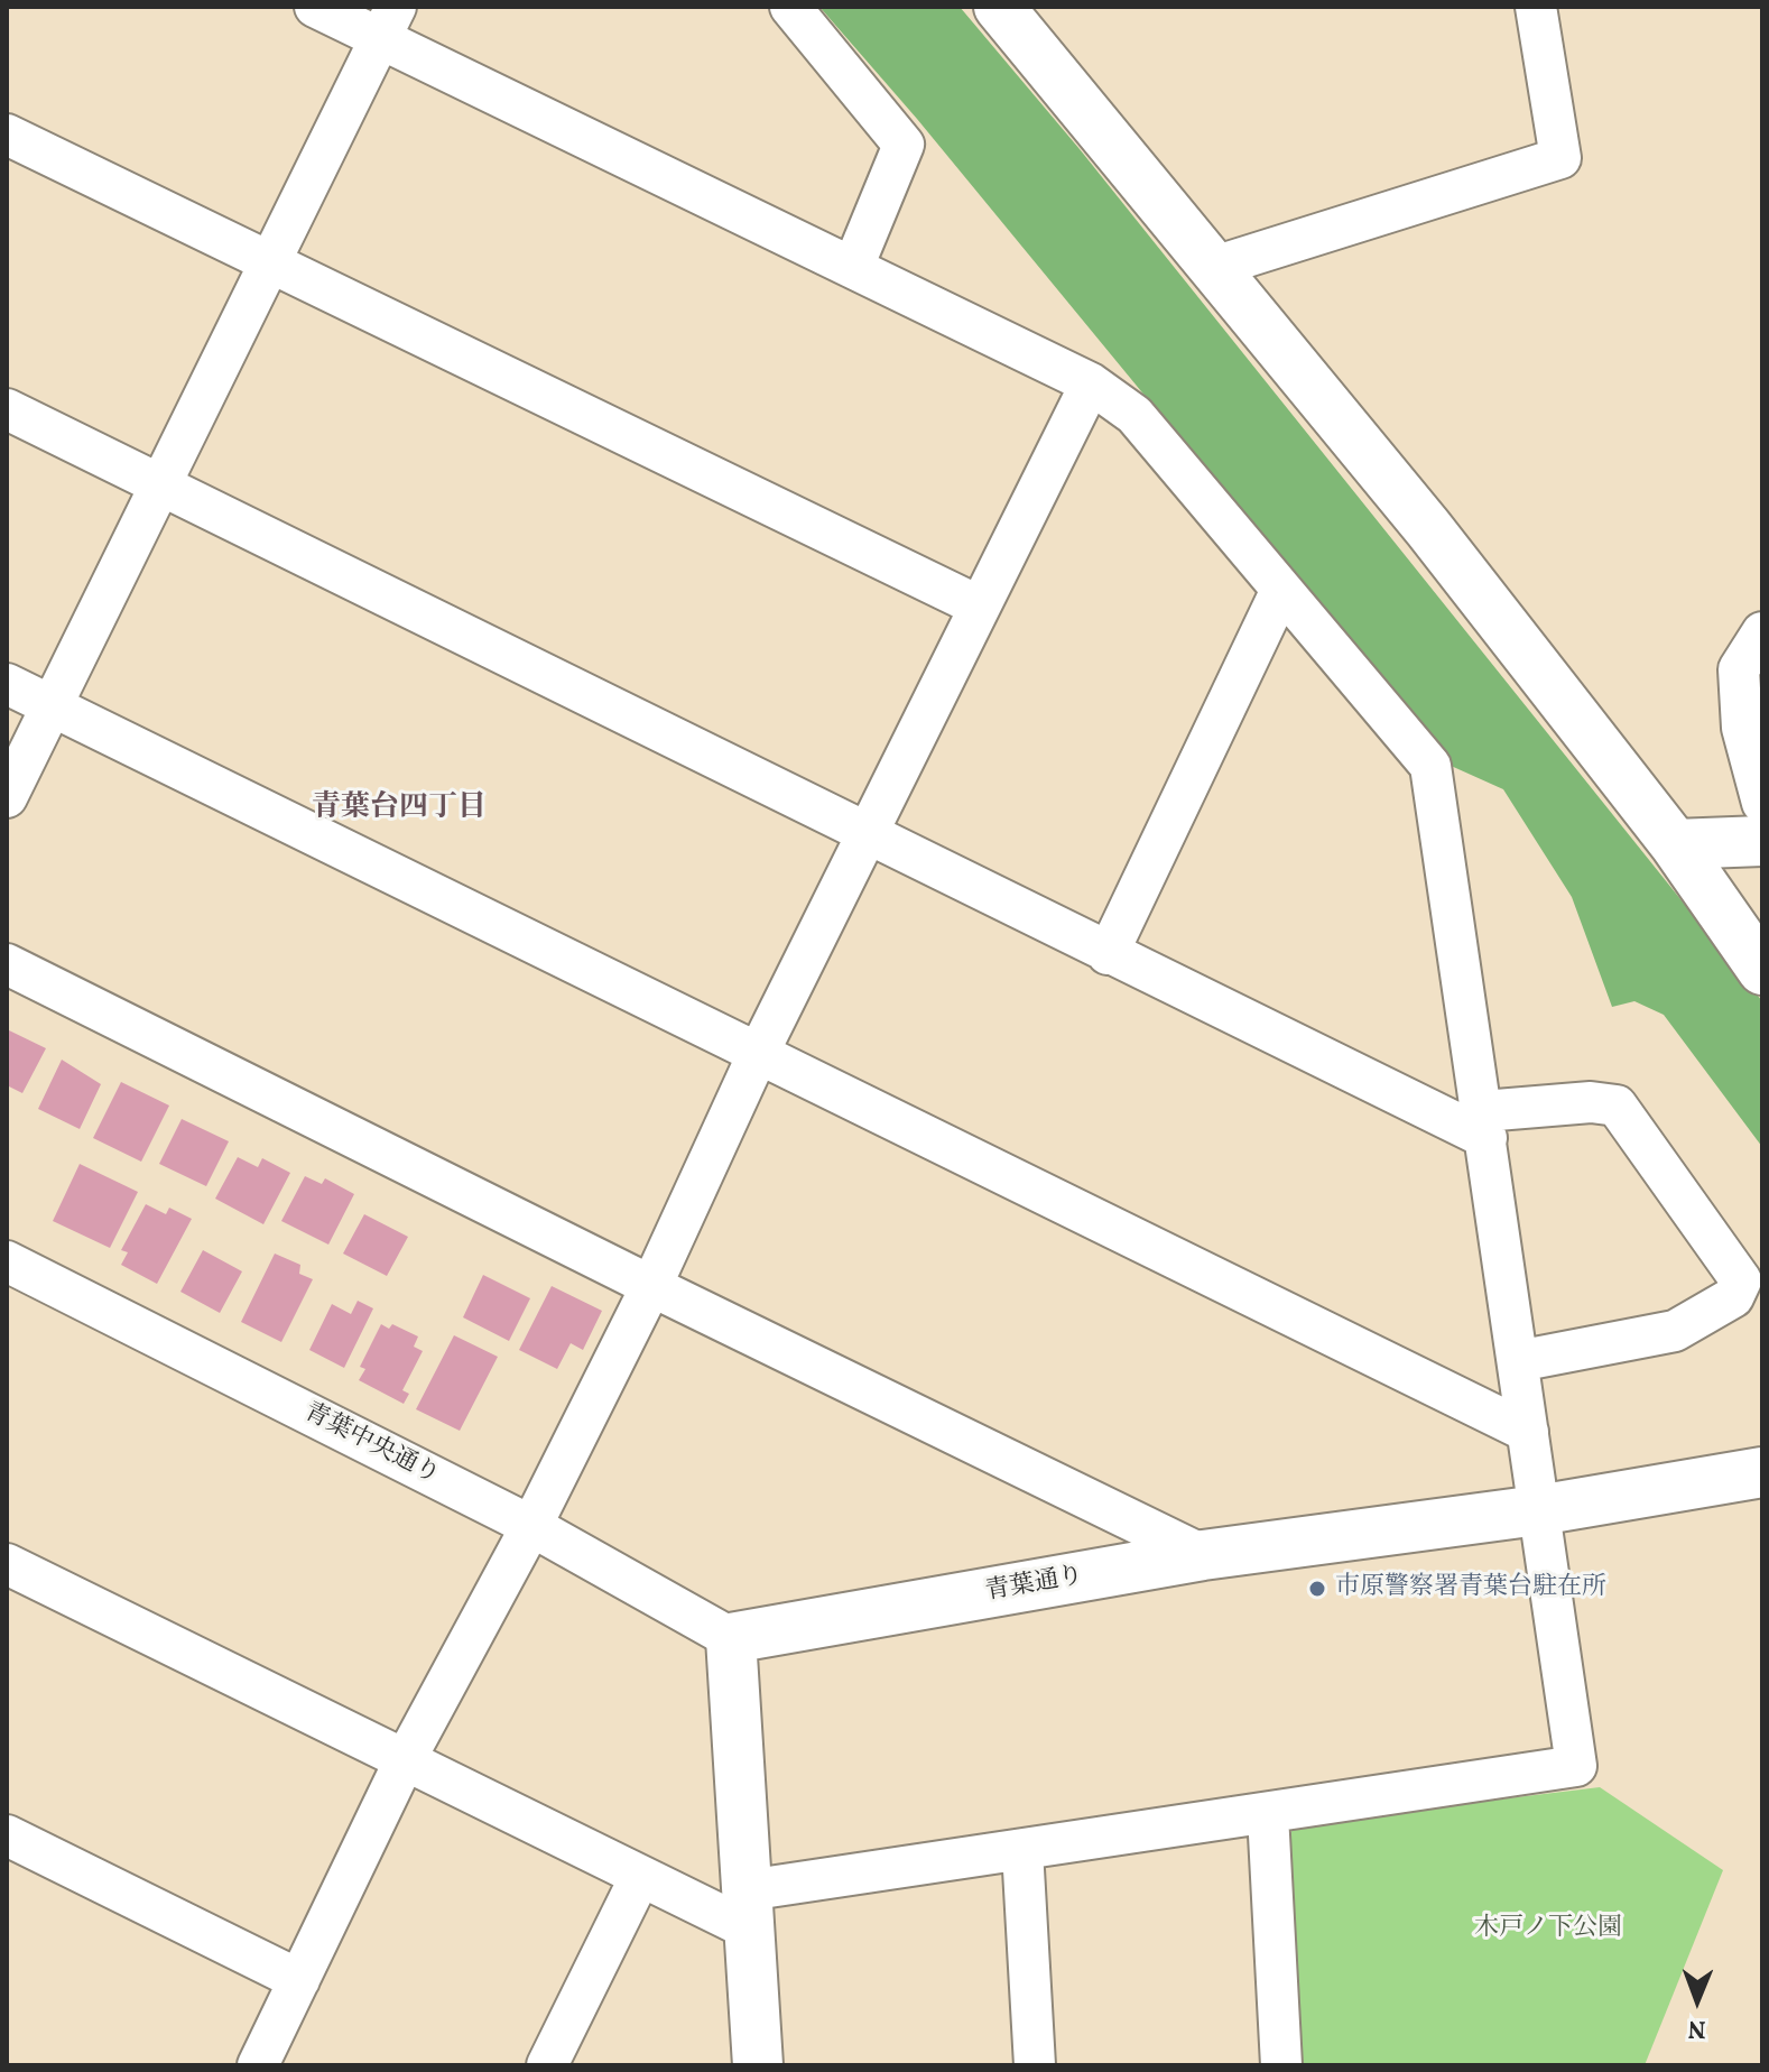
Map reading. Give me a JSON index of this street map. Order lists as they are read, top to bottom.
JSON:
{
  "streets": {
    "street": ["青葉中央通り", "青葉通り"]
  },
  "crossings": [
    ["青葉中央通り", "青葉通り"]
  ],
  "districts": ["青葉台四丁目"],
  "parks": ["木戸ノ下公園"],
  "places": ["市原警察署青葉台駐在所"],
  "north": "bottom"
}
